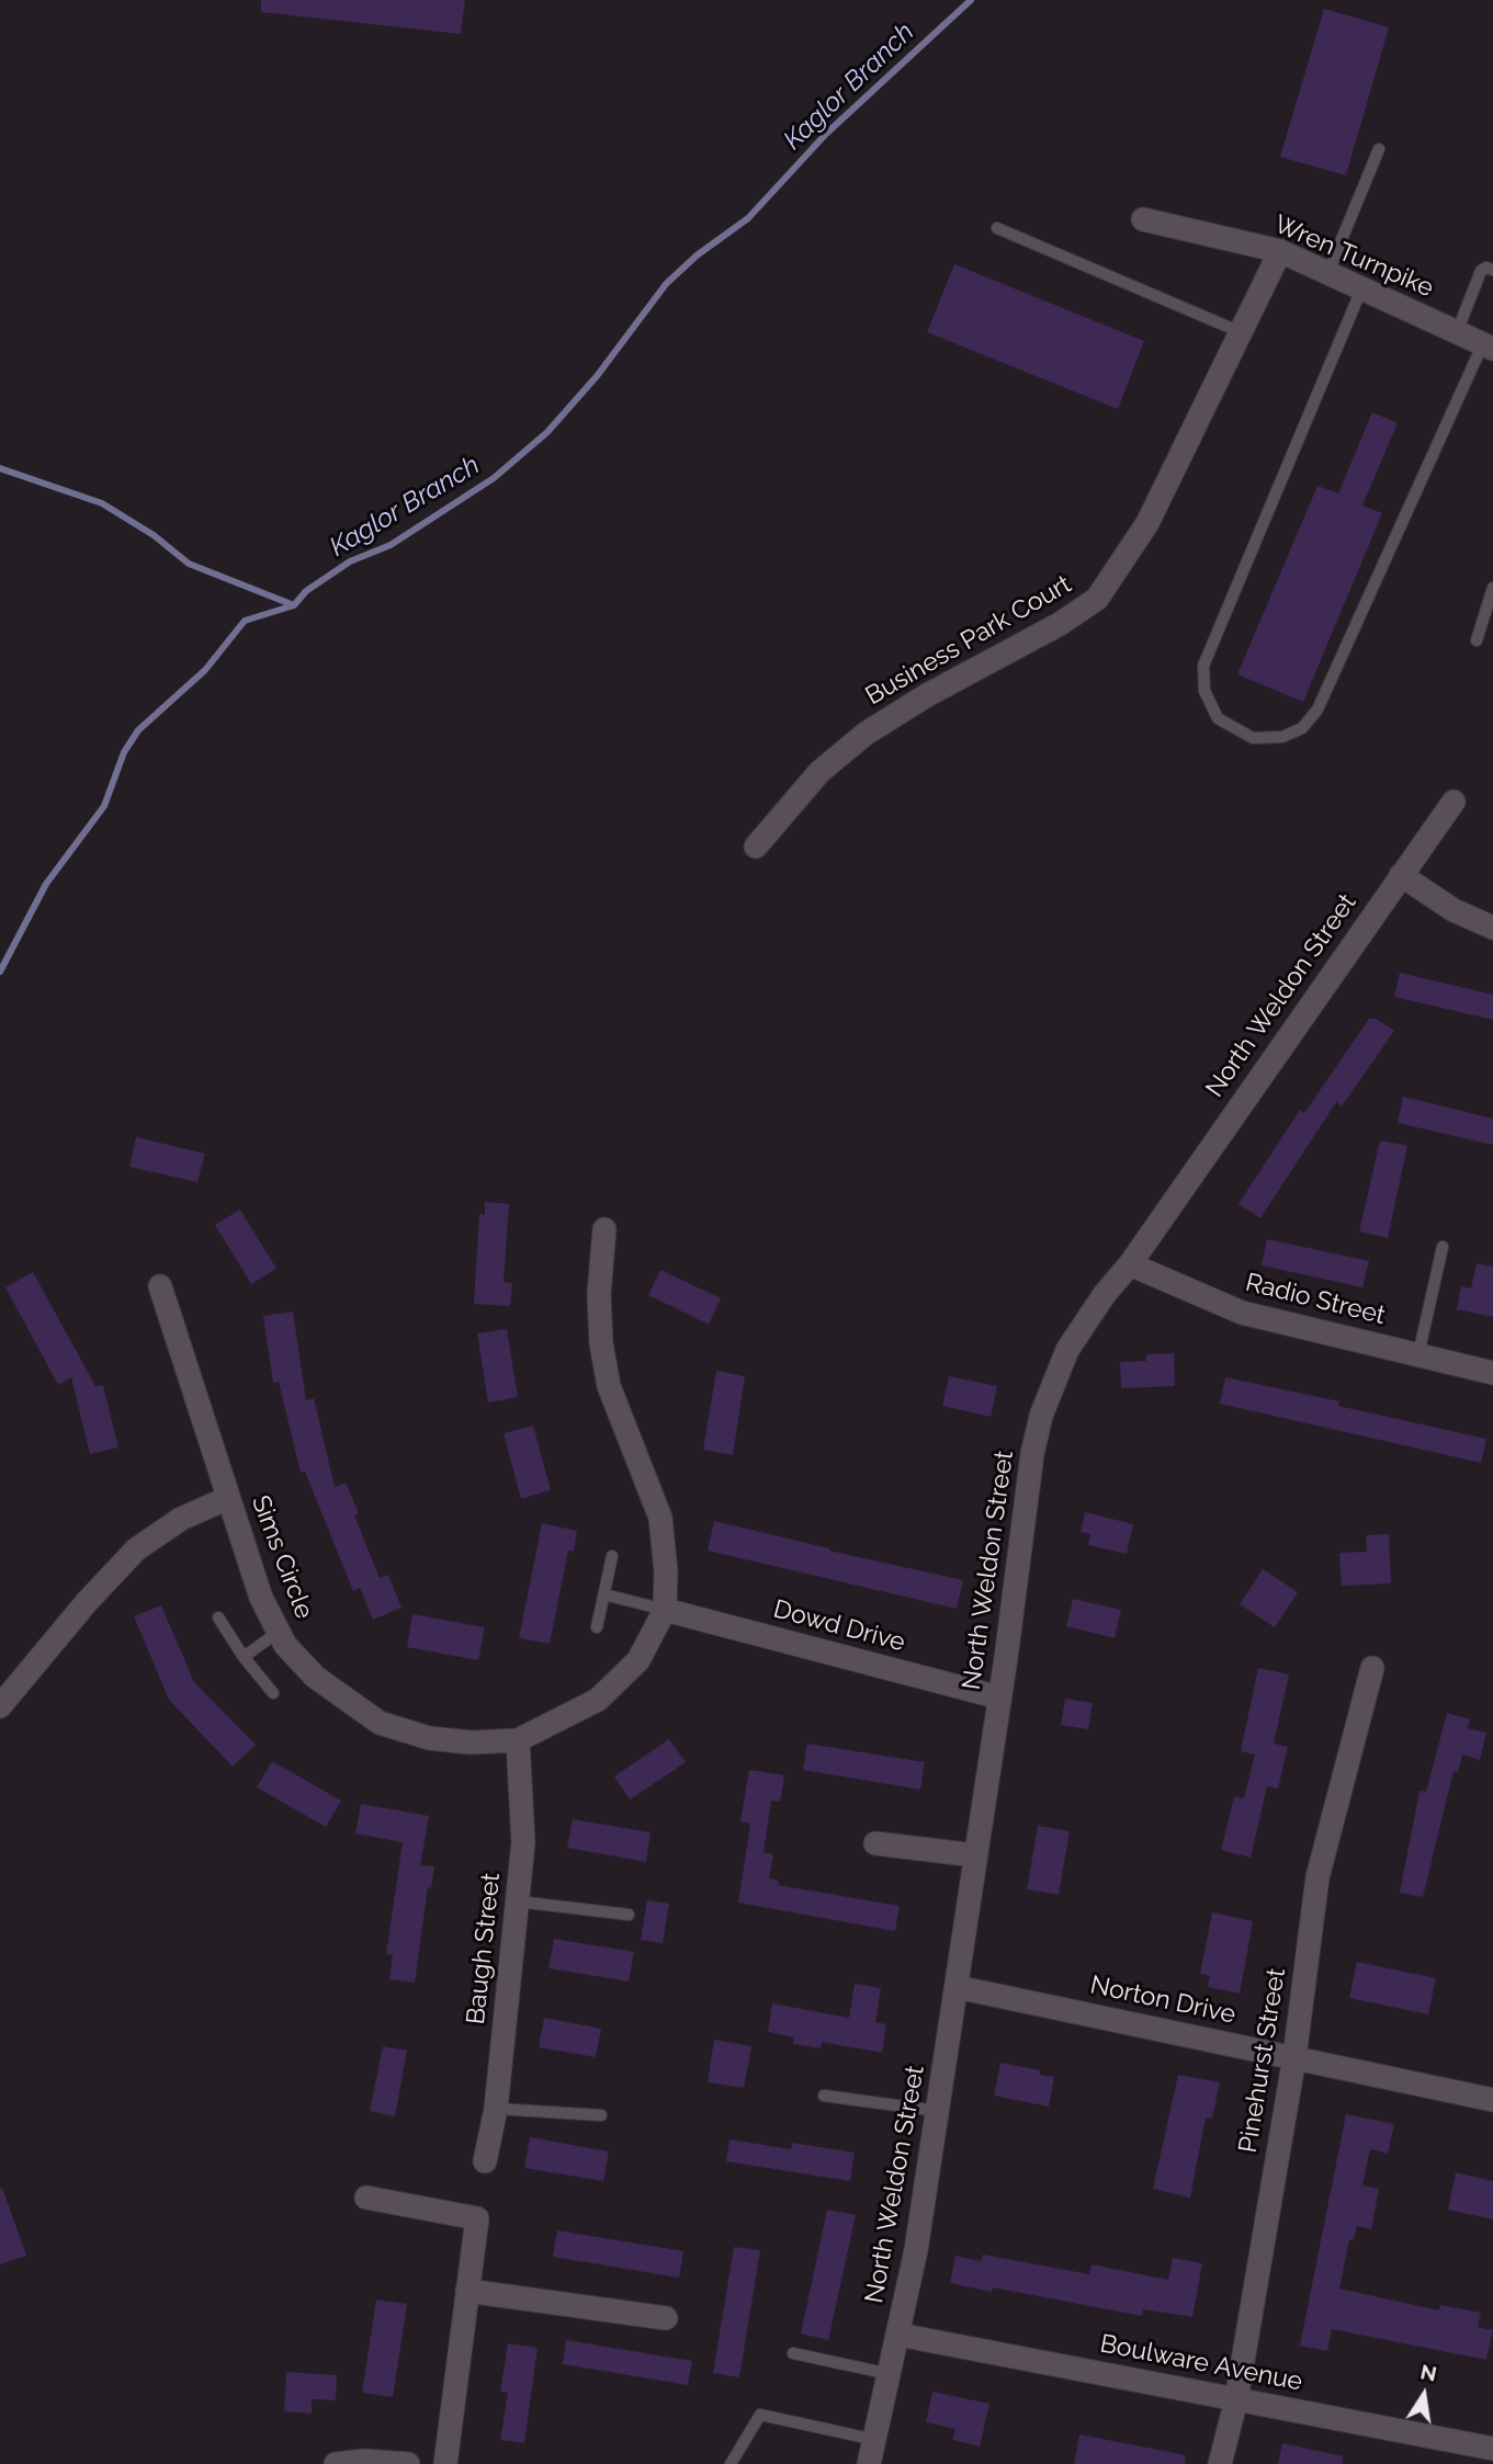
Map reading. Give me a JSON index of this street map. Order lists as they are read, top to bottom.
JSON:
{
  "streets": {
    "street": [
      "Wren Turnpike",
      "Business Park Court",
      "North Weldon Street",
      "Radio Street",
      "Sims Circle",
      "Dowd Drive",
      "Baugh Street",
      "Norton Drive",
      "Pinehurst Street",
      "Boulware Avenue"
    ]
  },
  "crossings": [
    ["Wren Turnpike", "Business Park Court"],
    ["North Weldon Street", "Radio Street"],
    ["North Weldon Street", "Dowd Drive"],
    ["North Weldon Street", "Norton Drive"],
    ["North Weldon Street", "Boulware Avenue"],
    ["Sims Circle", "Dowd Drive"],
    ["Sims Circle", "Baugh Street"],
    ["Norton Drive", "Pinehurst Street"],
    ["Pinehurst Street", "Boulware Avenue"]
  ],
  "water": ["Kaglor Branch"],
  "north": "top"
}
